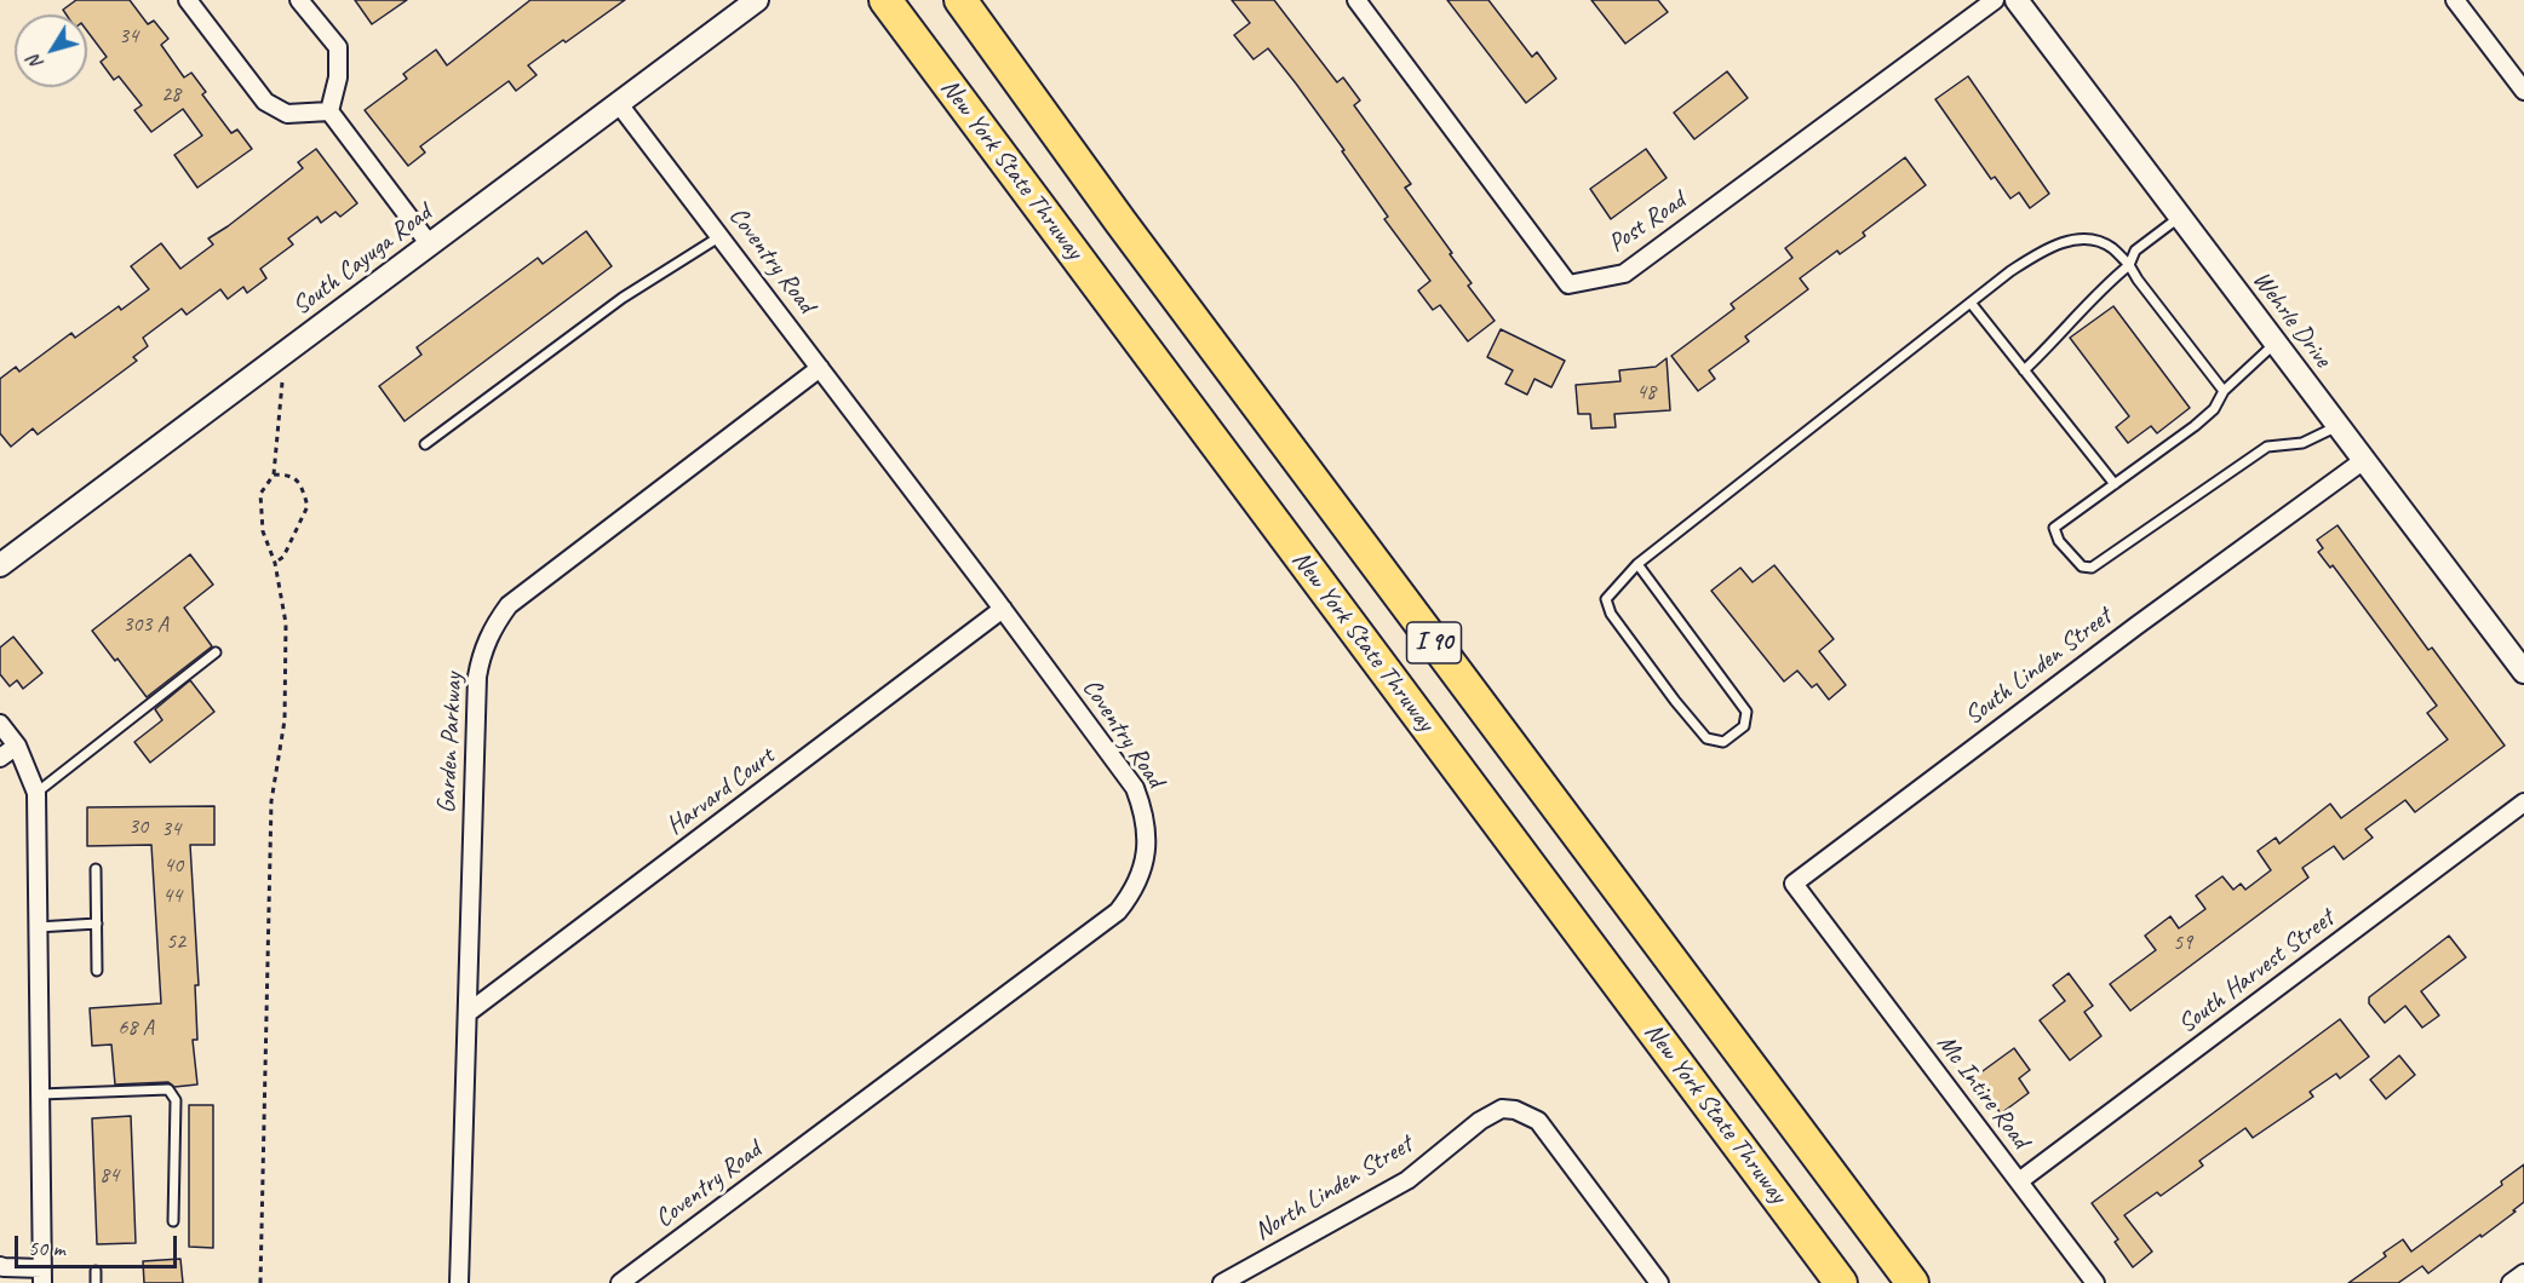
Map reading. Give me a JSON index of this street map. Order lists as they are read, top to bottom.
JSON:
{
  "streets": {
    "highway": ["New York State Thruway", "I 90"],
    "street": [
      "Post Road",
      "South Cayuga Road",
      "Coventry Road",
      "Wehrle Drive",
      "South Linden Street",
      "Garden Parkway",
      "Harvard Court",
      "South Harvest Street",
      "Mc Intire Road",
      "North Linden Street"
    ]
  },
  "crossings": [
    ["South Cayuga Road", "Coventry Road"],
    ["Coventry Road", "Garden Parkway"],
    ["Coventry Road", "Harvard Court"],
    ["Wehrle Drive", "South Linden Street"],
    ["South Linden Street", "Mc Intire Road"],
    ["Garden Parkway", "Harvard Court"],
    ["South Harvest Street", "Mc Intire Road"]
  ],
  "house_numbers": [
    "34",
    "28",
    "48",
    "303 A",
    "30",
    "34",
    "40",
    "44",
    "52",
    "59",
    "68 A",
    "84"
  ],
  "scale_bar": "50 m",
  "north": "bottom left"
}
